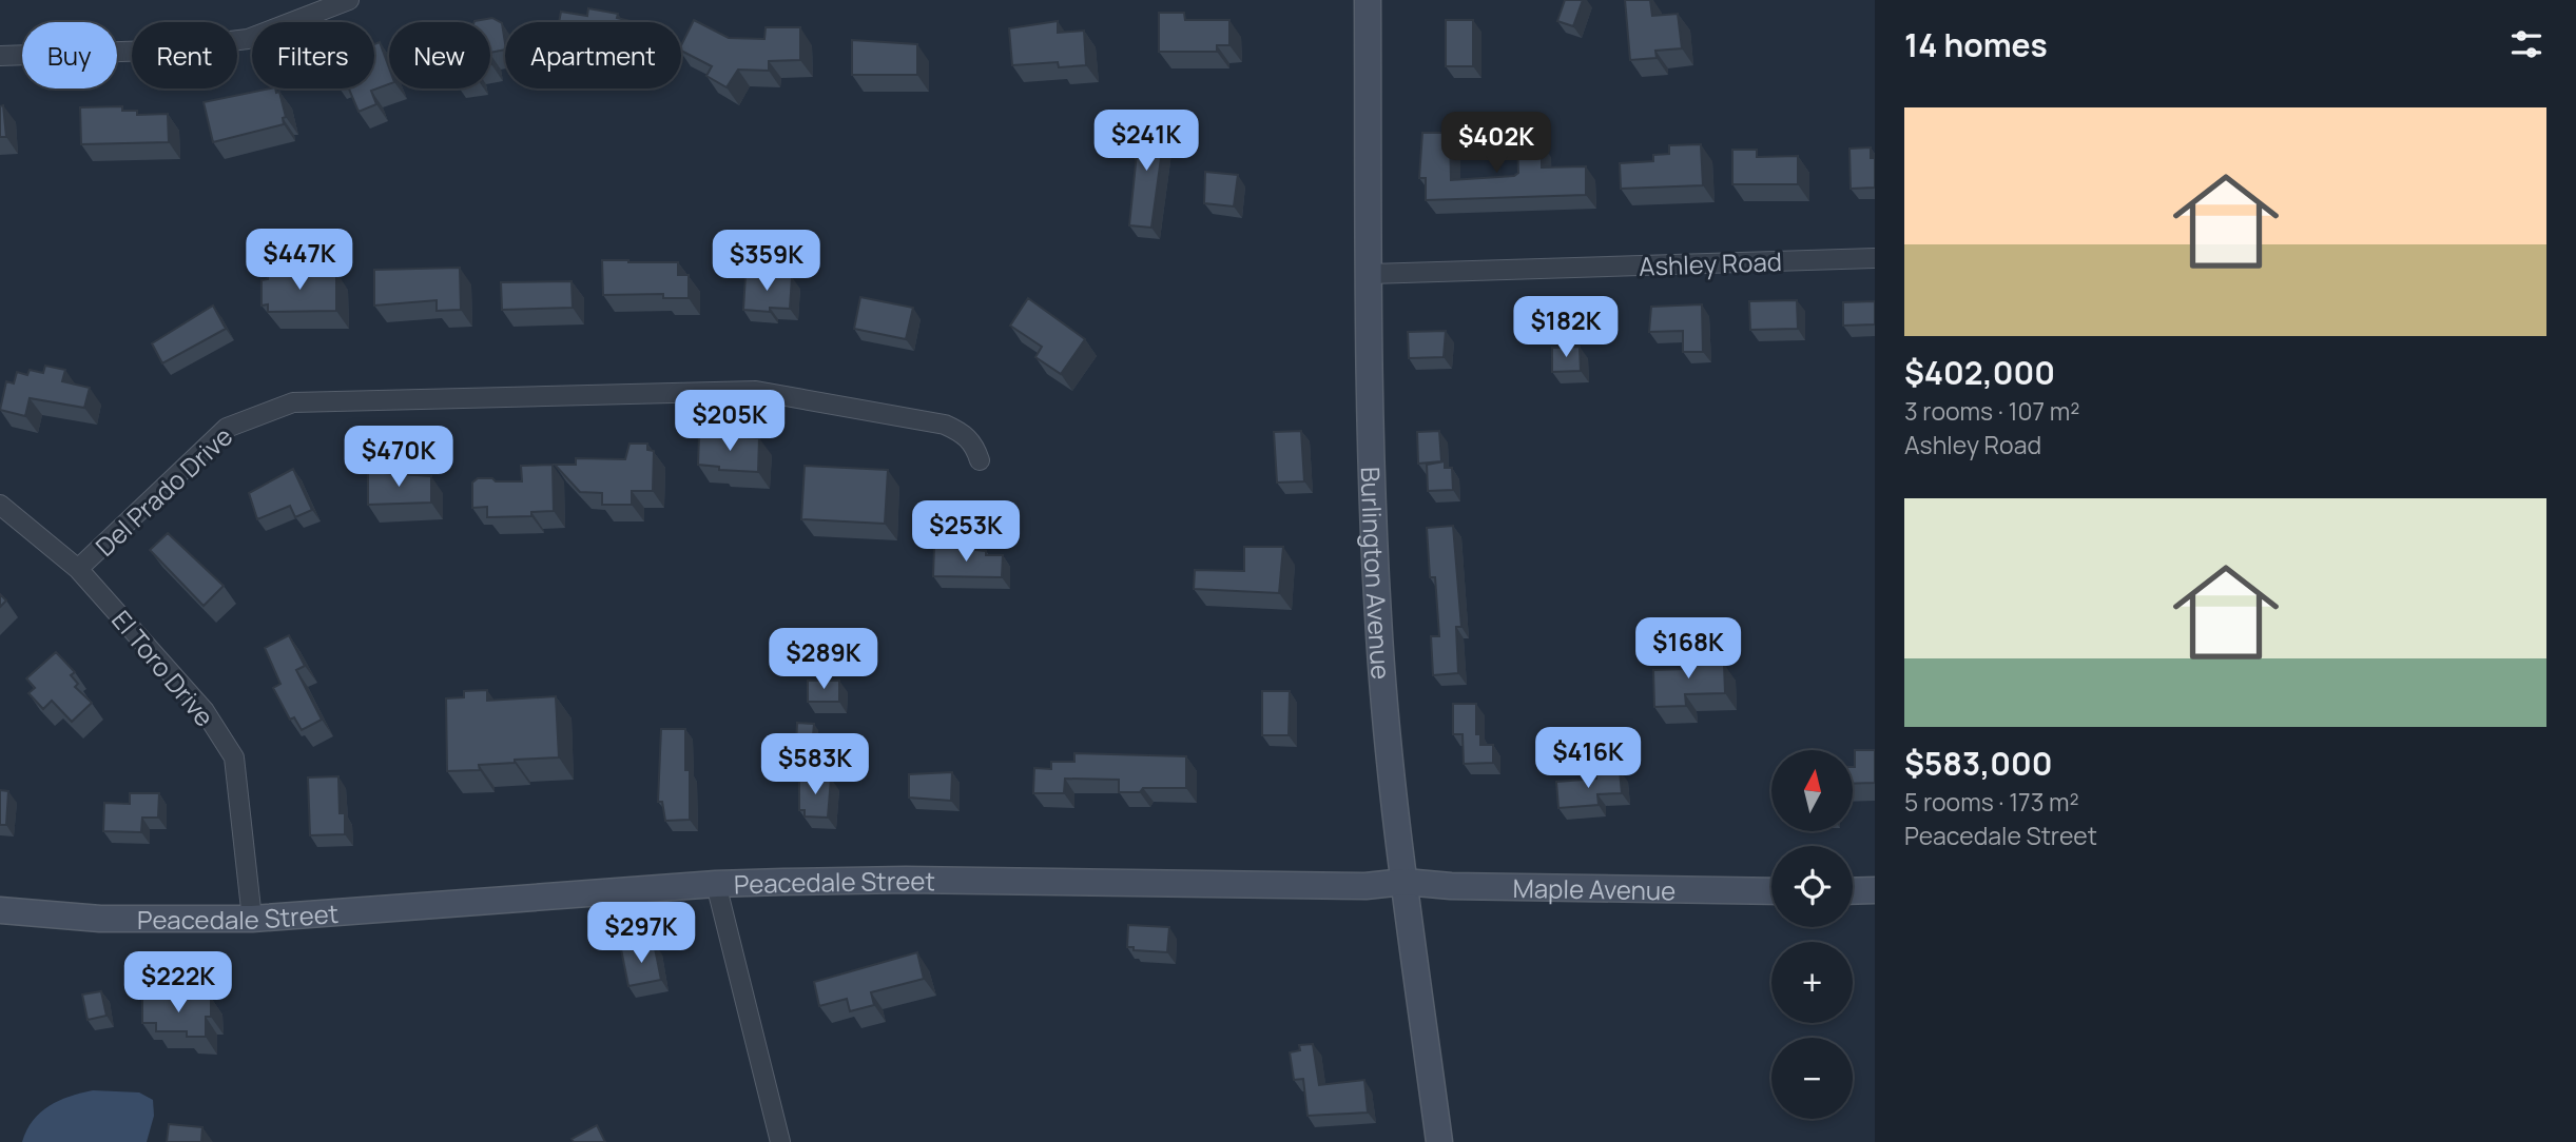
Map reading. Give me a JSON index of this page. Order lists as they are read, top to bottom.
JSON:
{
  "streets": {
    "main road": ["Burlington Avenue", "Peacedale Street", "Maple Avenue"],
    "street": ["Ashley Road", "Del Prado Drive", "El Toro Drive"]
  },
  "crossings": [
    ["Ashley Road", "Burlington Avenue"],
    ["Del Prado Drive", "El Toro Drive"],
    ["Burlington Avenue", "Peacedale Street"],
    ["Burlington Avenue", "Maple Avenue"],
    ["El Toro Drive", "Peacedale Street"],
    ["Peacedale Street", "Maple Avenue"]
  ],
  "north": "top",
  "page": {
    "heading": "14 homes",
    "chip": [
      "Buy",
      "Rent",
      "Filters",
      "New",
      "Apartment"
    ],
    "list": [
      {
        "name": "$402,000",
        "note": "3 rooms · 107 m² · Ashley Road"
      },
      {
        "name": "$583,000",
        "note": "5 rooms · 173 m² · Peacedale Street"
      }
    ],
    "price": [
      "$241K",
      "$402K",
      "$447K",
      "$359K",
      "$182K",
      "$205K",
      "$470K",
      "$253K",
      "$168K",
      "$289K",
      "$416K",
      "$583K",
      "$297K",
      "$222K"
    ],
    "map_buttons": ["+", "−"]
  }
}
